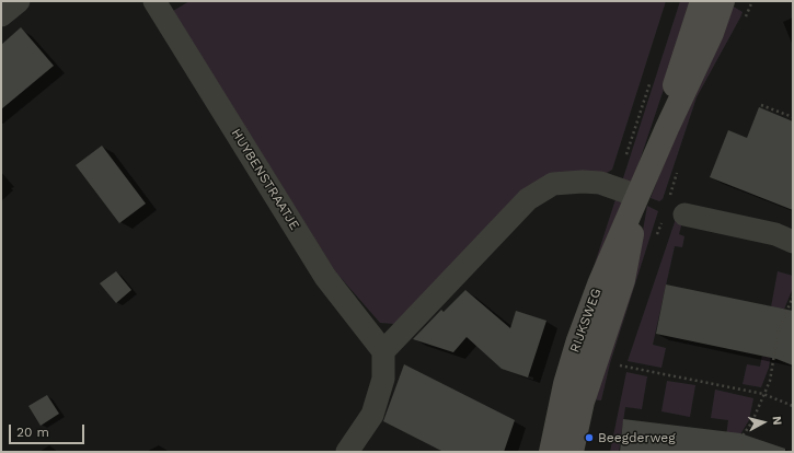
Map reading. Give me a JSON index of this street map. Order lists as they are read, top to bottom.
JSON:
{
  "streets": {
    "main road": ["RIJKSWEG"],
    "street": ["HUYBENSTRAATJE"]
  },
  "places": ["Beegderweg"],
  "scale_bar": "20 m",
  "north": "right"
}
